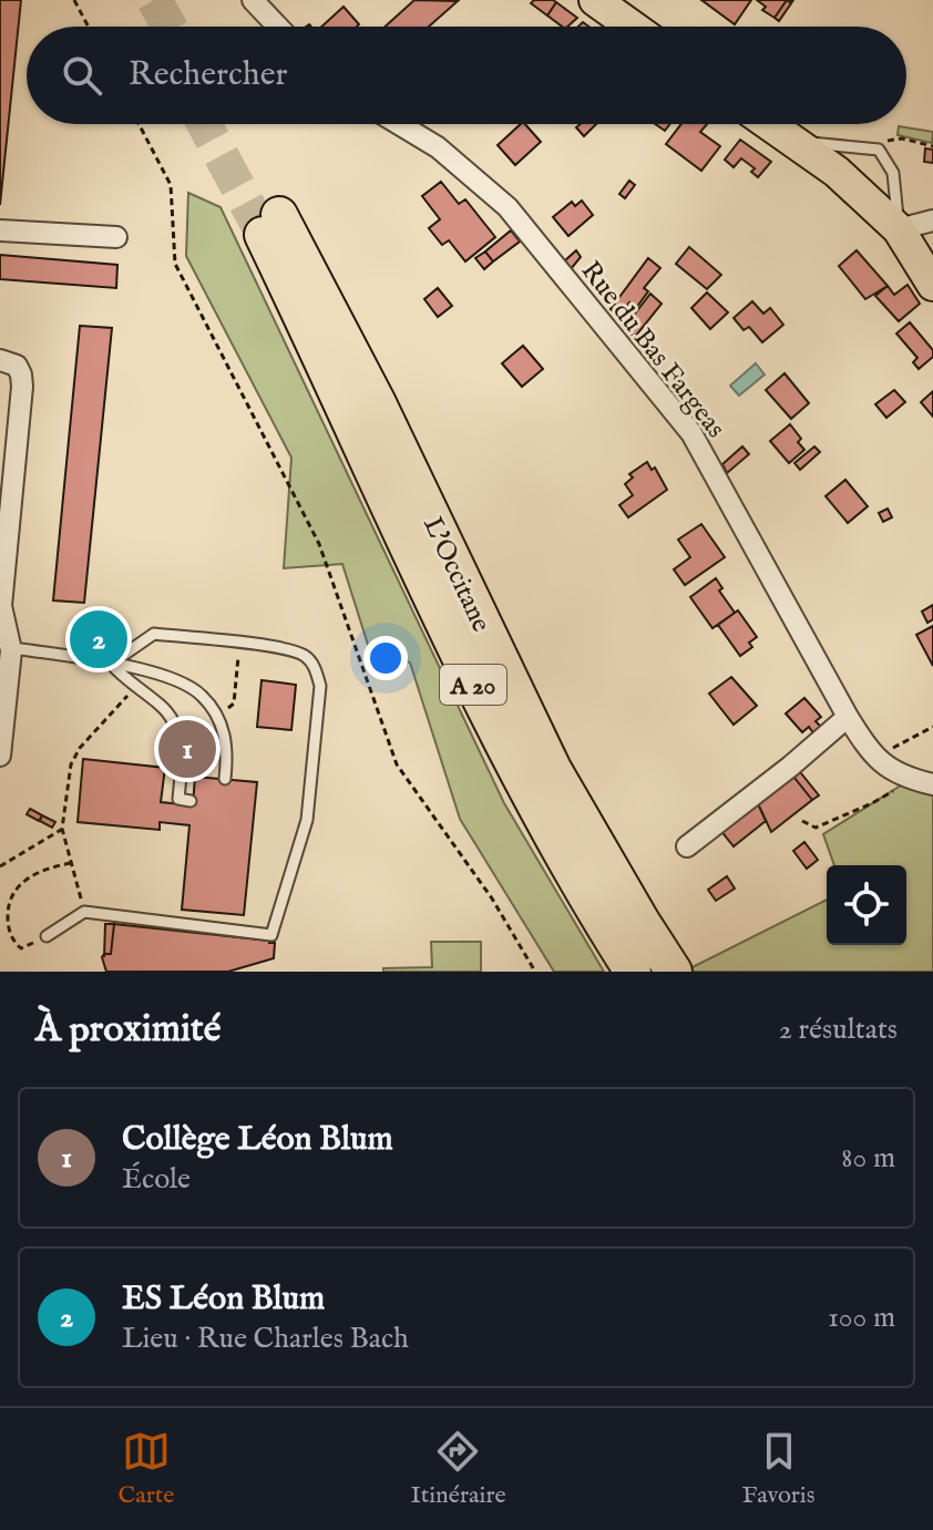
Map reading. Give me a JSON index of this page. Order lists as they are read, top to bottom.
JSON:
{
  "streets": {
    "highway": ["L'Occitane", "A 20"],
    "street": ["Rue du Bas Fargeas"]
  },
  "page": {
    "search": "Rechercher",
    "pins": ["2", "1"],
    "heading": ["À proximité", "2 résultats"],
    "list": [
      {
        "mark": "1",
        "name": "Collège Léon Blum",
        "note": "École",
        "value": "80 m"
      },
      {
        "mark": "2",
        "name": "ES Léon Blum",
        "note": "Lieu · Rue Charles Bach",
        "value": "100 m"
      }
    ],
    "nav": ["Carte", "Itinéraire", "Favoris"]
  }
}
